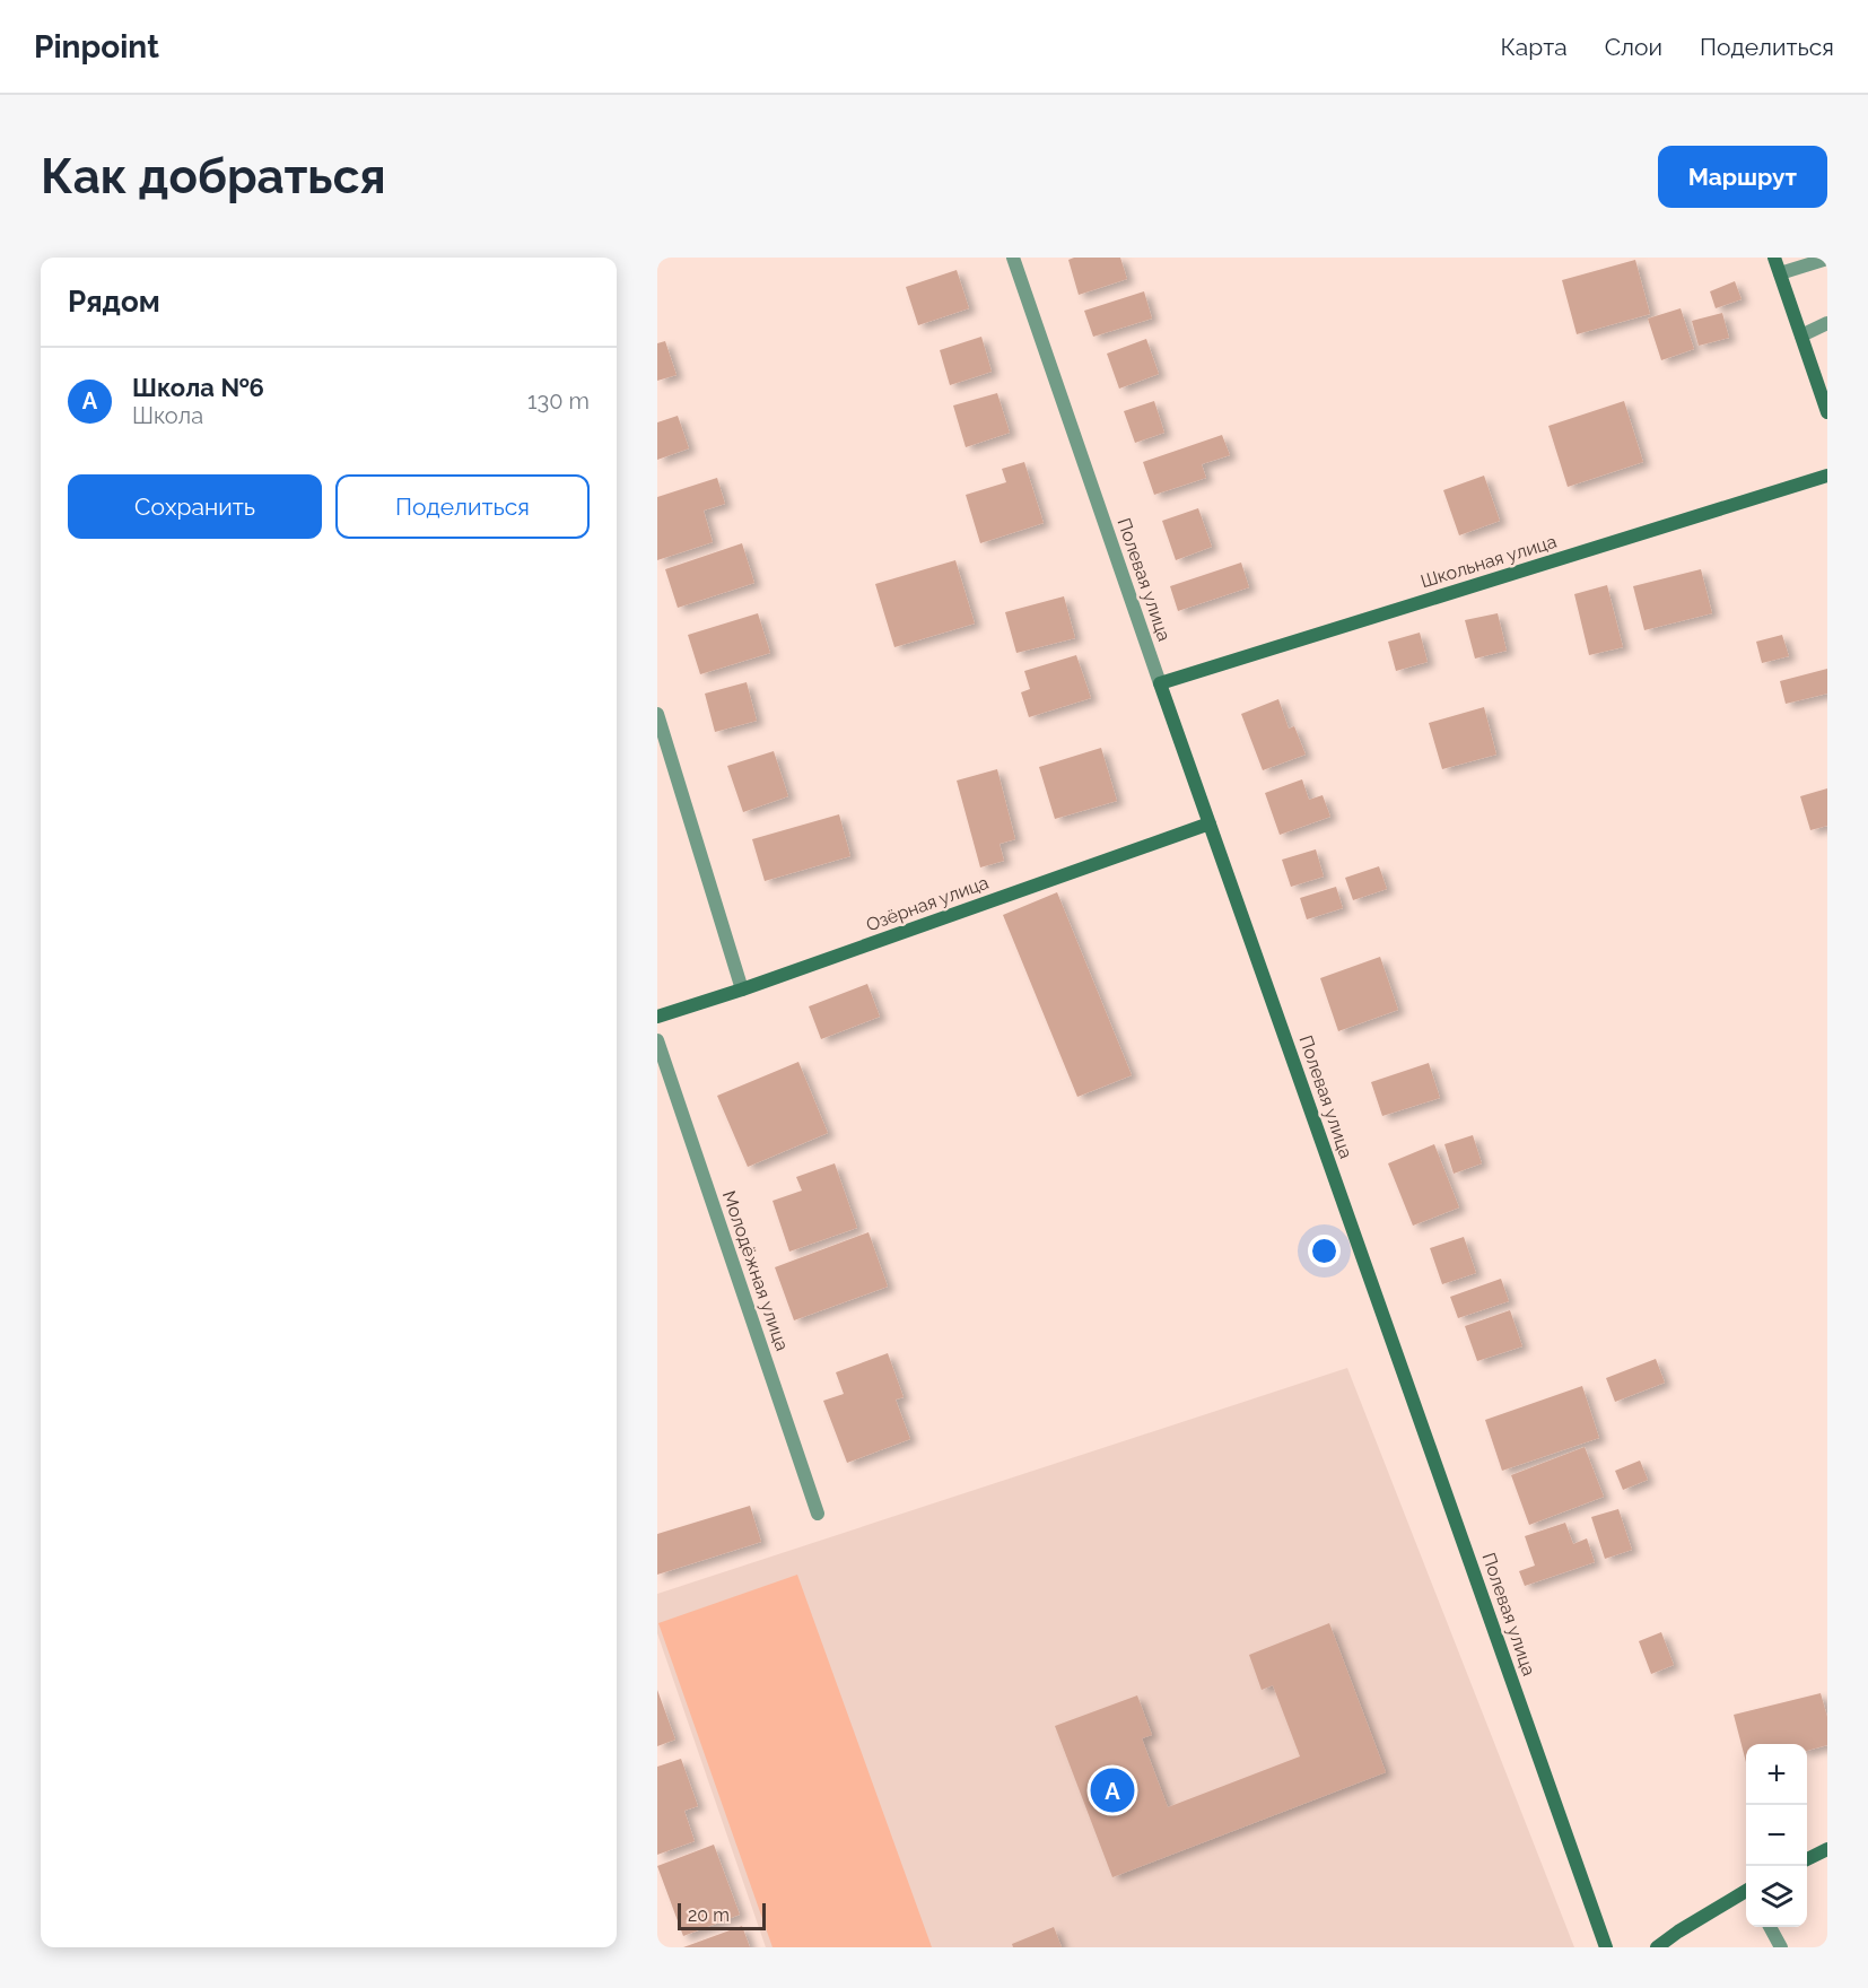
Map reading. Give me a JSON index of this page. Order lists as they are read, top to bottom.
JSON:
{
  "streets": {
    "street": [
      "Школьная улица",
      "Полевая улица",
      "Озёрная улица",
      "Молодёжная улица"
    ]
  },
  "crossings": [
    ["Школьная улица", "Полевая улица"],
    ["Полевая улица", "Озёрная улица"]
  ],
  "scale_bar": "20 m",
  "page": {
    "header": "Pinpoint",
    "nav": ["Карта", "Слои", "Поделиться"],
    "buttons": [
      "Маршрут",
      ["Сохранить", "Поделиться"]
    ],
    "title": "Как добраться",
    "heading": "Рядом",
    "list": [
      {
        "mark": "A",
        "name": "Школа №6",
        "note": "Школа",
        "value": "130 m"
      }
    ],
    "map_buttons": ["+", "−"],
    "pins": "A",
    "scale": "20 m"
  }
}
